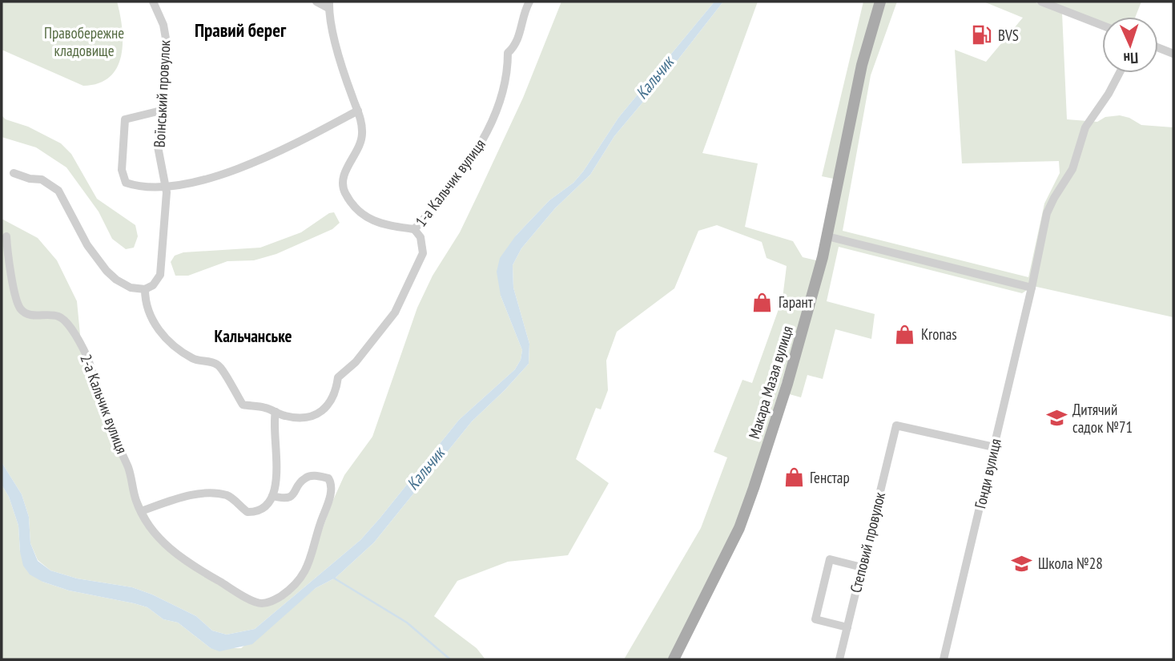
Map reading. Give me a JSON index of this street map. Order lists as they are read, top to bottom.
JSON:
{
  "streets": {
    "main road": ["Макара Мазая вулиця"],
    "street": [
      "Воїнський провулок",
      "1-а Кальчик вулиця",
      "2-а Кальчик вулиця",
      "Гонди вулиця",
      "Степовий провулок"
    ]
  },
  "crossings": [
    ["Гонди вулиця", "Степовий провулок"]
  ],
  "districts": ["Правий берег", "Кальчанське"],
  "water": ["Кальчик"],
  "parks": ["Правобережне кладовище"],
  "places": {
    "fuel station": ["BVS"],
    "shop": ["Гарант", "Kronas", "Генстар"],
    "school or university": ["Дитячий садок №71", "Школа №28"]
  },
  "north": "bottom"
}
